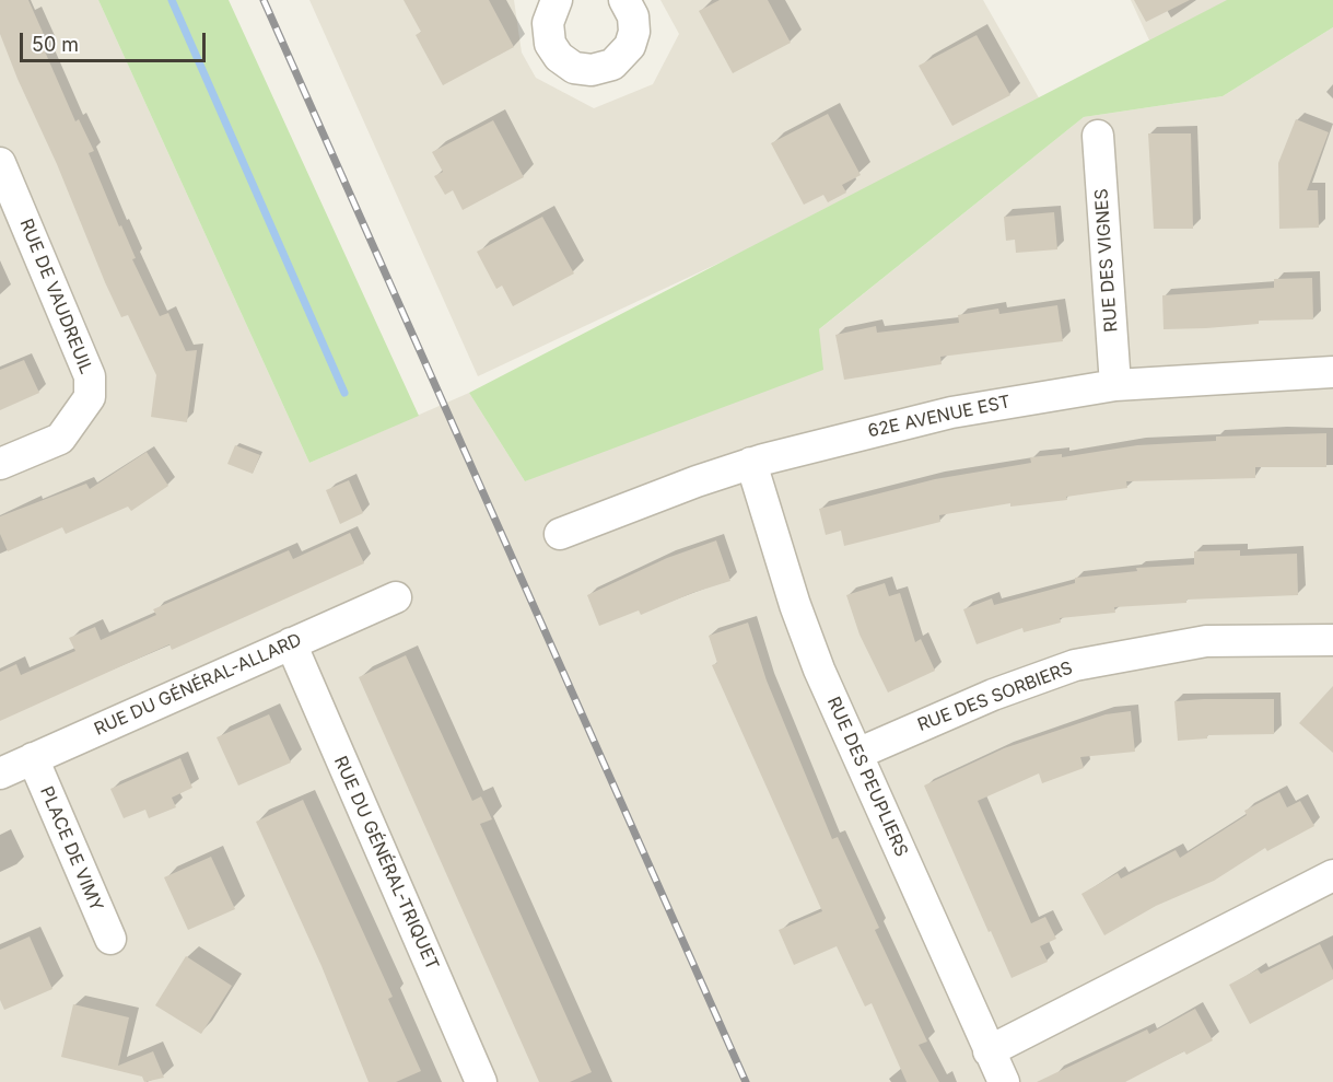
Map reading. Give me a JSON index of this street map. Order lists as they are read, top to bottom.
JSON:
{
  "streets": {
    "street": [
      "RUE DES VIGNES",
      "RUE DE VAUDREUIL",
      "62E AVENUE EST",
      "RUE DU GÉNÉRAL-ALLARD",
      "RUE DES SORBIERS",
      "RUE DES PEUPLIERS",
      "PLACE DE VIMY",
      "RUE DU GÉNÉRAL-TRIQUET"
    ]
  },
  "crossings": [
    ["RUE DES VIGNES", "62E AVENUE EST"],
    ["62E AVENUE EST", "RUE DES PEUPLIERS"],
    ["RUE DU GÉNÉRAL-ALLARD", "PLACE DE VIMY"],
    ["RUE DU GÉNÉRAL-ALLARD", "RUE DU GÉNÉRAL-TRIQUET"],
    ["RUE DES SORBIERS", "RUE DES PEUPLIERS"]
  ],
  "scale_bar": "50 m"
}
